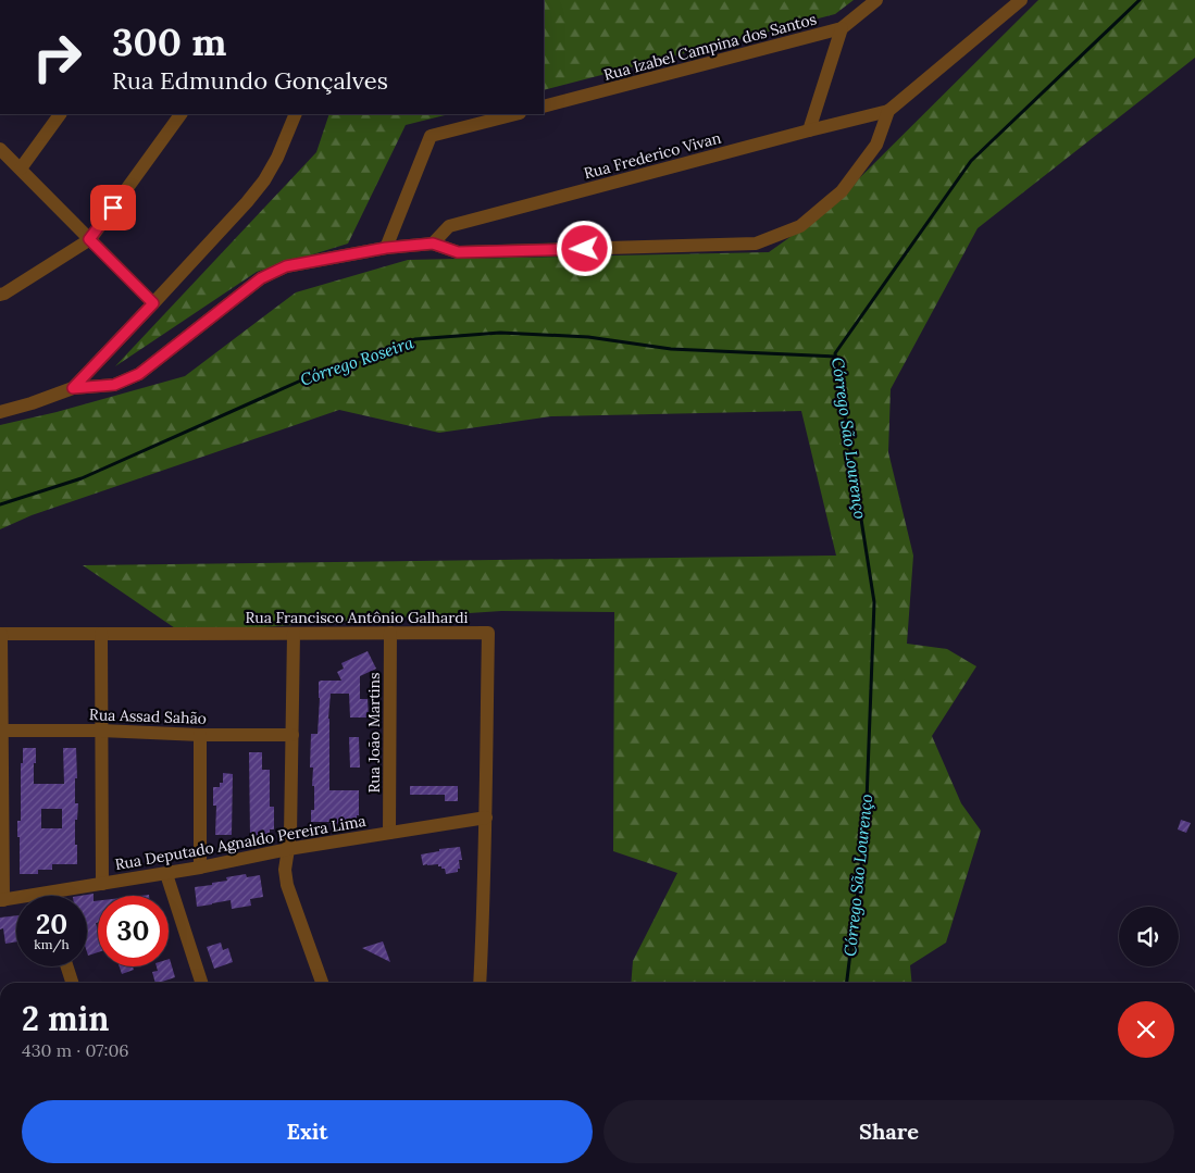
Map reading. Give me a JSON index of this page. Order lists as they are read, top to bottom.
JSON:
{
  "streets": {
    "street": [
      "Rua Izabel Campina dos Santos",
      "Rua Frederico Vivan",
      "Rua Francisco Antônio Galhardi",
      "Rua Assad Sahão",
      "Rua João Martins",
      "Rua Deputado Agnaldo Pereira Lima"
    ]
  },
  "crossings": [
    ["Rua Francisco Antônio Galhardi", "Rua João Martins"],
    ["Rua Francisco Antônio Galhardi", "Rua Deputado Agnaldo Pereira Lima"],
    ["Rua João Martins", "Rua Deputado Agnaldo Pereira Lima"]
  ],
  "water": ["Córrego Roseira", "Córrego São Lourenço"],
  "page": {
    "turn": ["300 m", "Rua Edmundo Gonçalves"],
    "speed": "20 km/h",
    "limit": "30",
    "heading": ["2 min", "430 m · 07:06"],
    "buttons": ["Exit", "Share"]
  }
}
